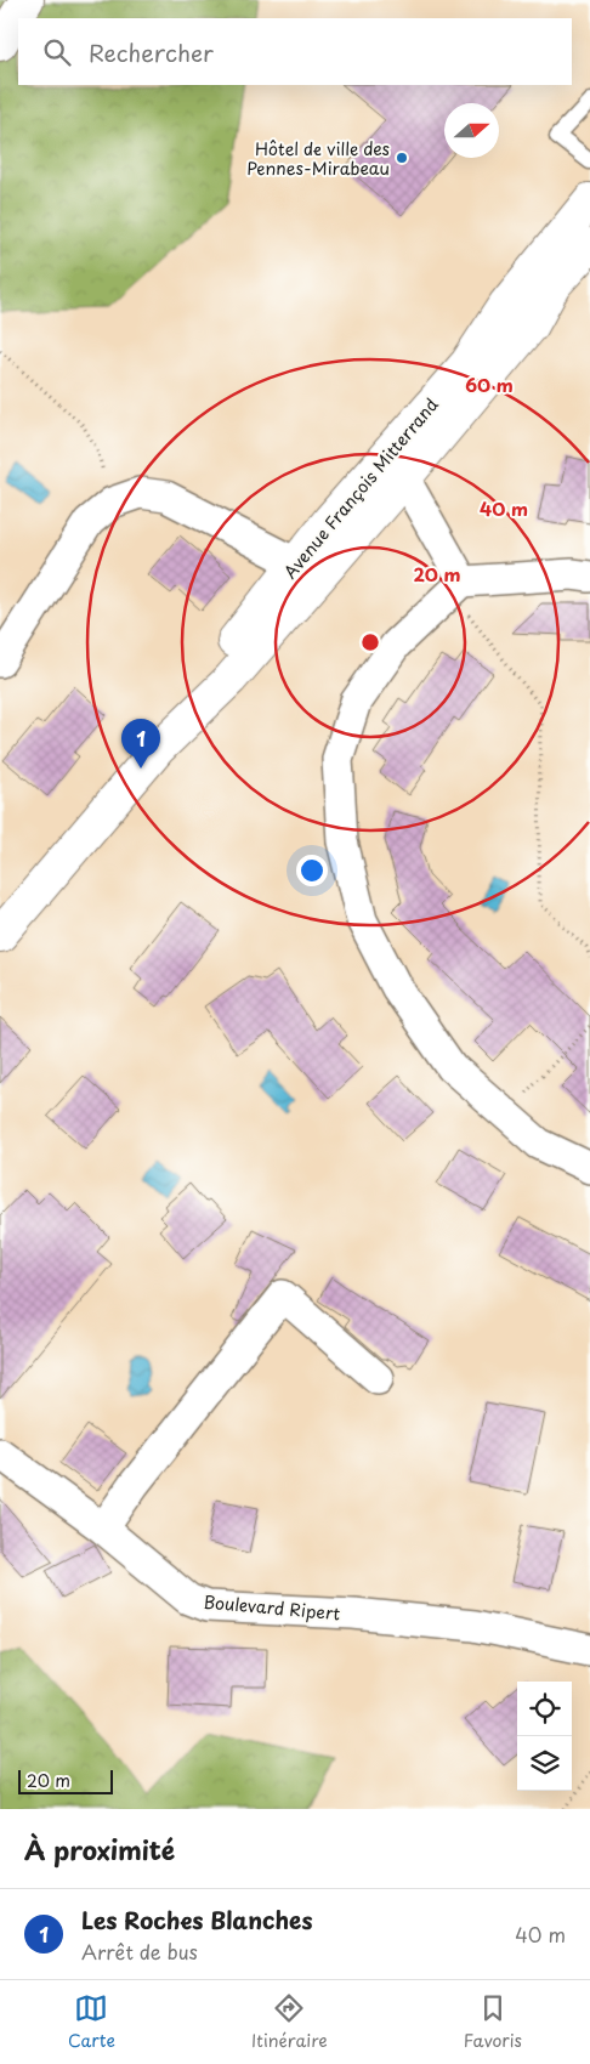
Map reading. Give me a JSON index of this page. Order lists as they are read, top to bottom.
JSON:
{
  "streets": {
    "main road": ["Avenue François Mitterrand"],
    "street": ["Boulevard Ripert"]
  },
  "places": ["Hôtel de ville des Pennes-Mirabeau"],
  "scale_bar": "20 m",
  "north": "right",
  "page": {
    "search": "Rechercher",
    "pins": "1",
    "scale": "20 m",
    "heading": "À proximité",
    "list": [
      {
        "mark": "1",
        "name": "Les Roches Blanches",
        "note": "Arrêt de bus",
        "value": "40 m"
      }
    ],
    "nav": ["Carte", "Itinéraire", "Favoris"]
  },
  "rings": ["60 m", "40 m", "20 m"]
}
